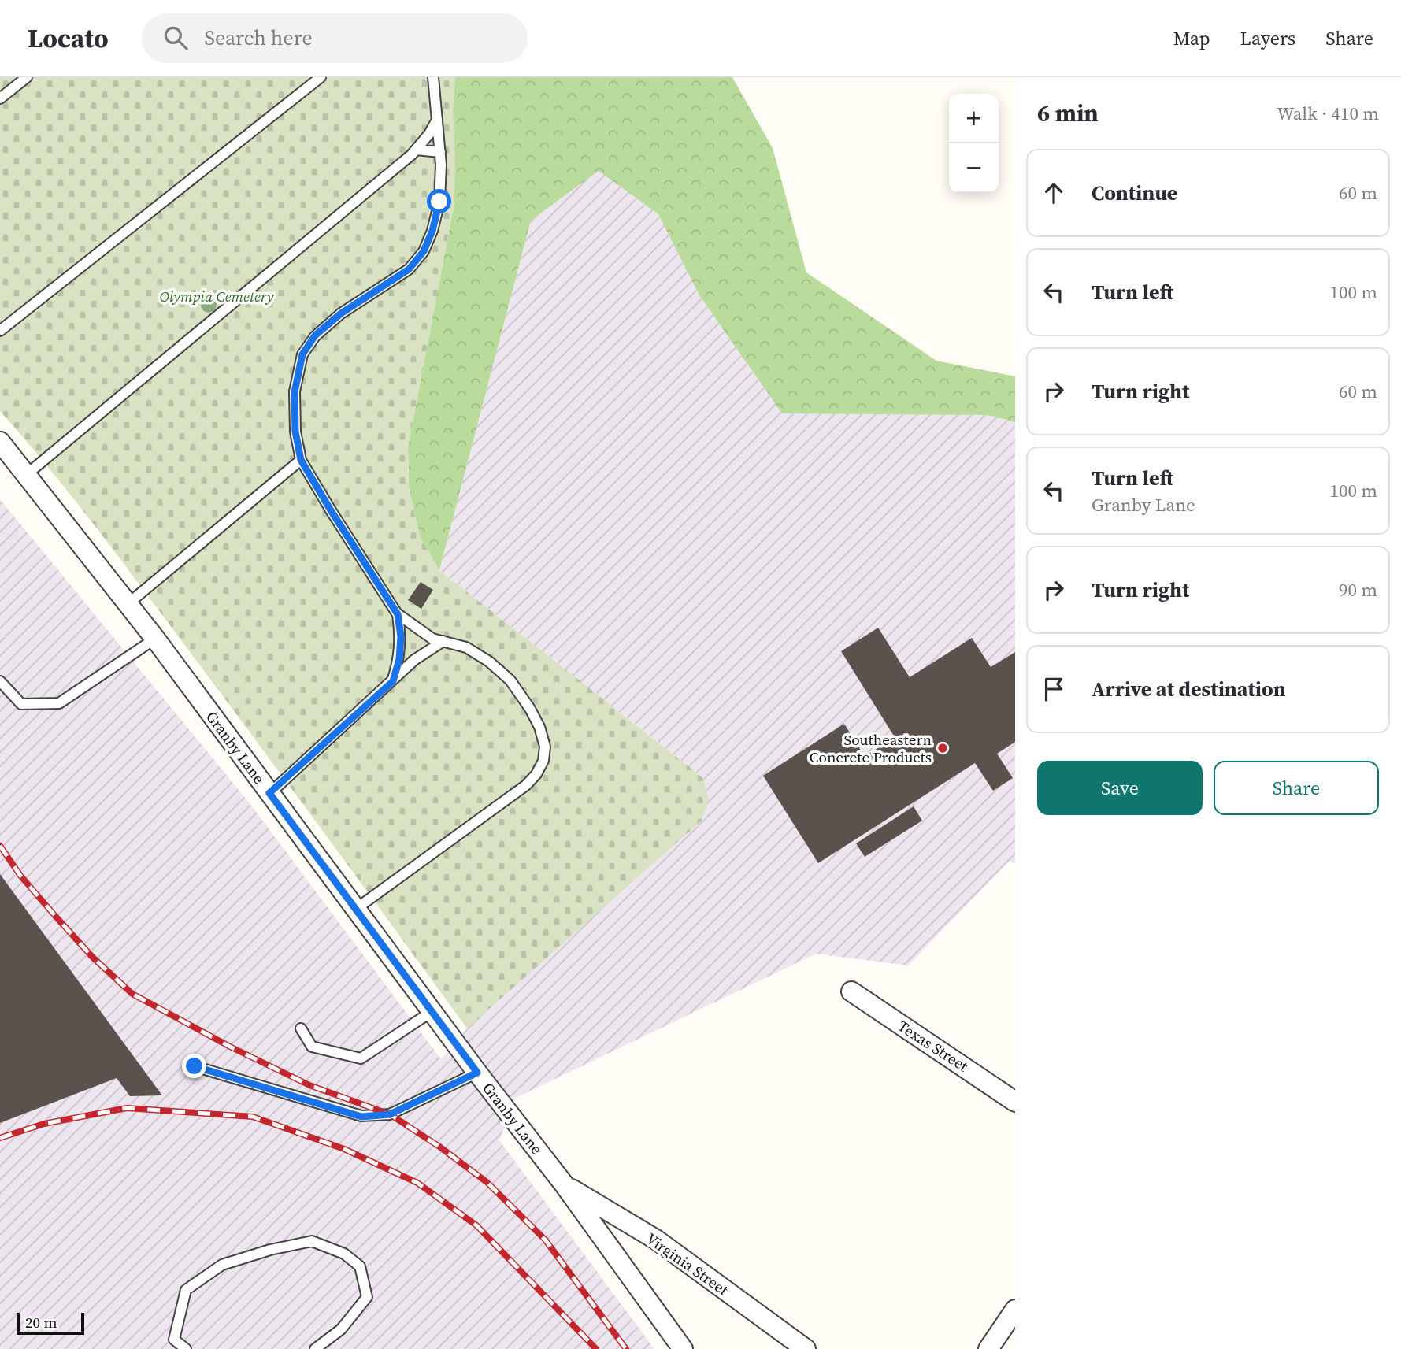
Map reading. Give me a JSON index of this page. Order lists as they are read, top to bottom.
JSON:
{
  "streets": {
    "street": ["Granby Lane", "Texas Street", "Virginia Street"]
  },
  "crossings": [
    ["Granby Lane", "Virginia Street"]
  ],
  "parks": ["Olympia Cemetery"],
  "places": ["Southeastern Concrete Products"],
  "scale_bar": "20 m",
  "page": {
    "header": "Locato",
    "search": "Search here",
    "nav": ["Map", "Layers", "Share"],
    "heading": ["6 min", "Walk · 410 m"],
    "map_buttons": ["+", "−"],
    "list": [
      ["Continue", "60 m"],
      ["Turn left", "100 m"],
      ["Turn right", "60 m"],
      ["Turn left", "Granby Lane", "100 m"],
      ["Turn right", "90 m"],
      "Arrive at destination"
    ],
    "buttons": ["Save", "Share"],
    "scale": "20 m"
  }
}
